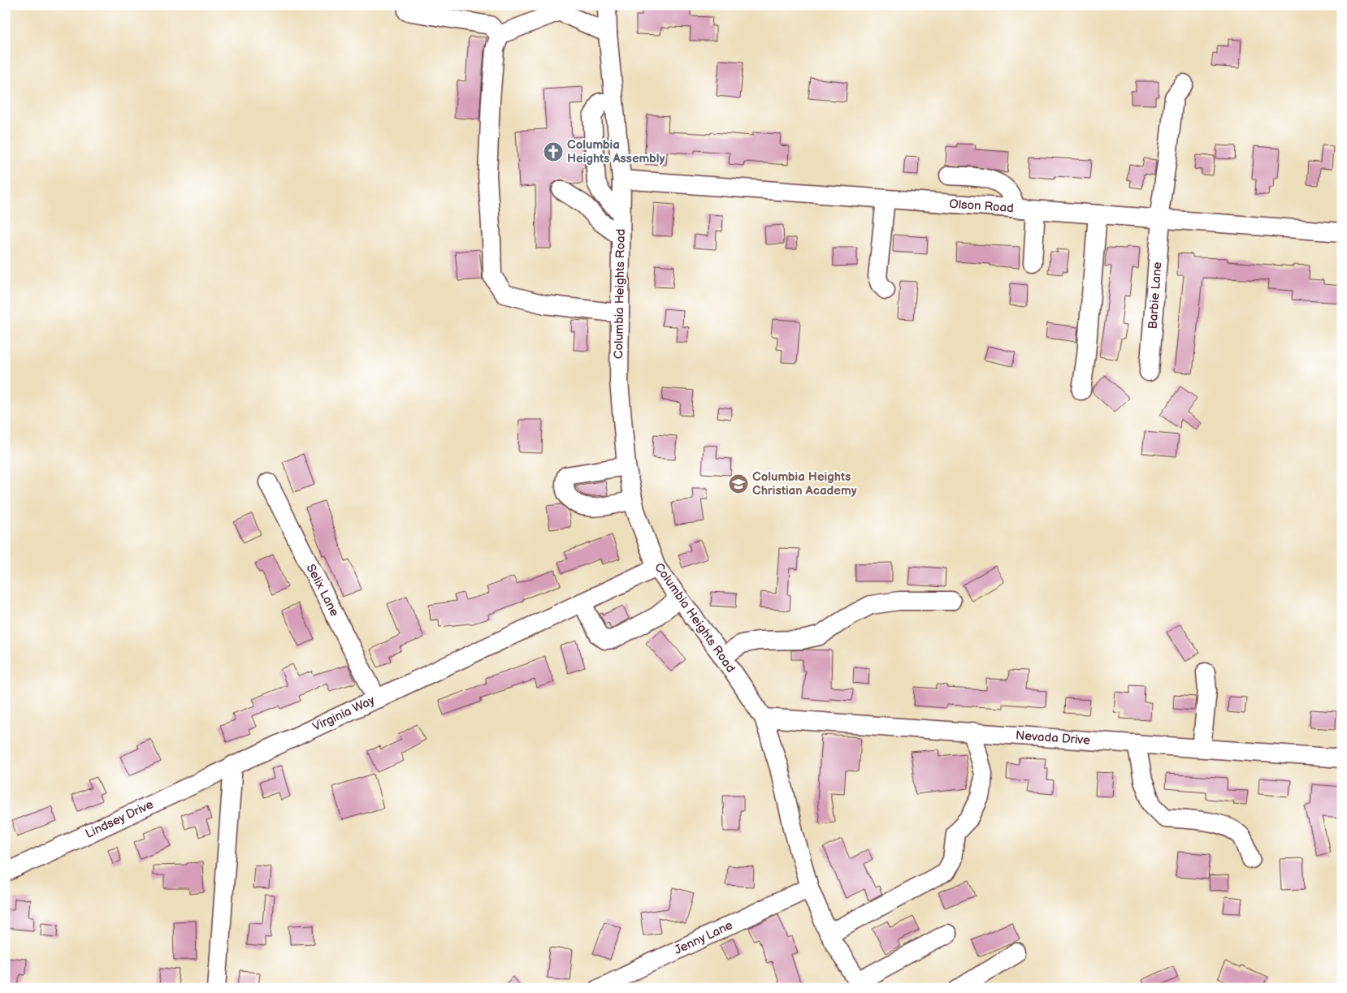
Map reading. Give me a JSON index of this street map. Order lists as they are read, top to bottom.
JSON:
{
  "streets": {
    "street": [
      "Olson Road",
      "Columbia Heights Road",
      "Barbie Lane",
      "Selix Lane",
      "Virginia Way",
      "Nevada Drive",
      "Lindsey Drive",
      "Jenny Lane"
    ]
  },
  "crossings": [
    ["Olson Road", "Columbia Heights Road"],
    ["Olson Road", "Barbie Lane"],
    ["Columbia Heights Road", "Virginia Way"],
    ["Columbia Heights Road", "Nevada Drive"],
    ["Columbia Heights Road", "Jenny Lane"],
    ["Selix Lane", "Virginia Way"],
    ["Virginia Way", "Lindsey Drive"]
  ],
  "places": {
    "church": ["Columbia Heights Assembly"],
    "school or university": ["Columbia Heights Christian Academy"]
  }
}
